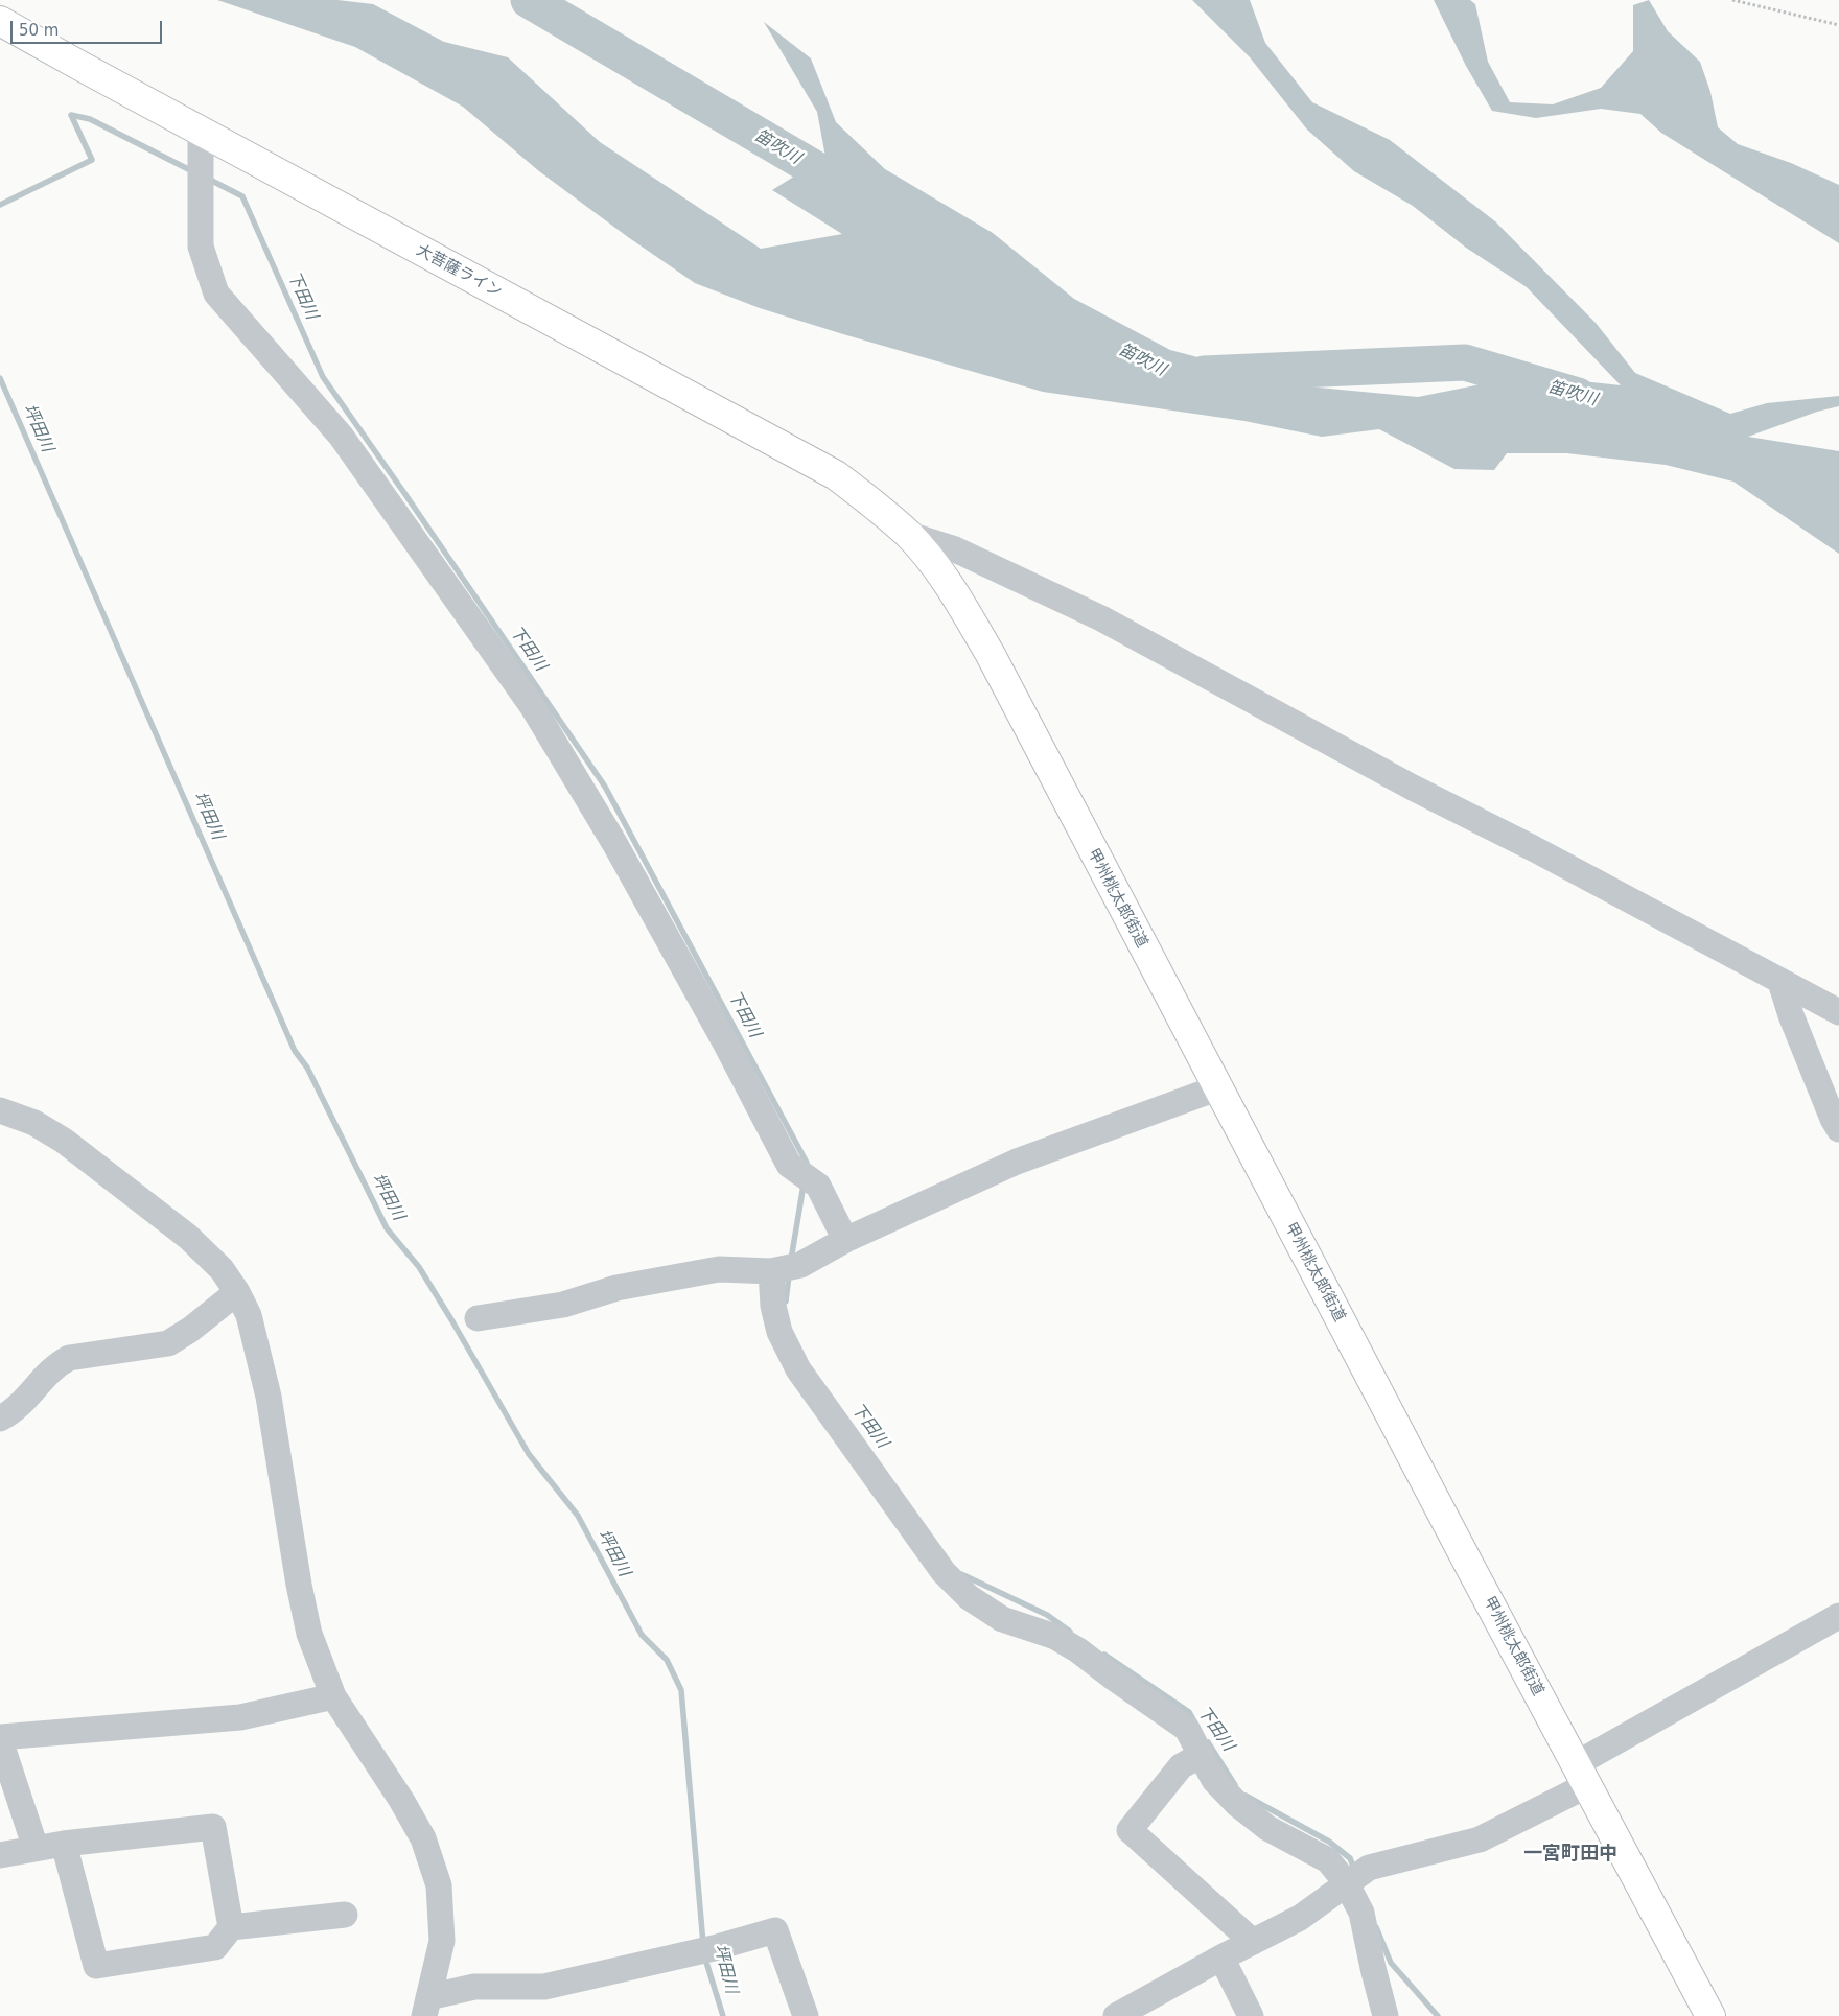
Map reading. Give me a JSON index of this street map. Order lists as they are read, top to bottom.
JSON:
{
  "streets": {
    "highway": ["大菩薩ライン", "甲州桃太郎街道"]
  },
  "crossings": [
    ["大菩薩ライン", "甲州桃太郎街道"]
  ],
  "districts": ["一宮町田中"],
  "water": ["笛吹川", "下田川", "坪田川"],
  "scale_bar": "50 m"
}
